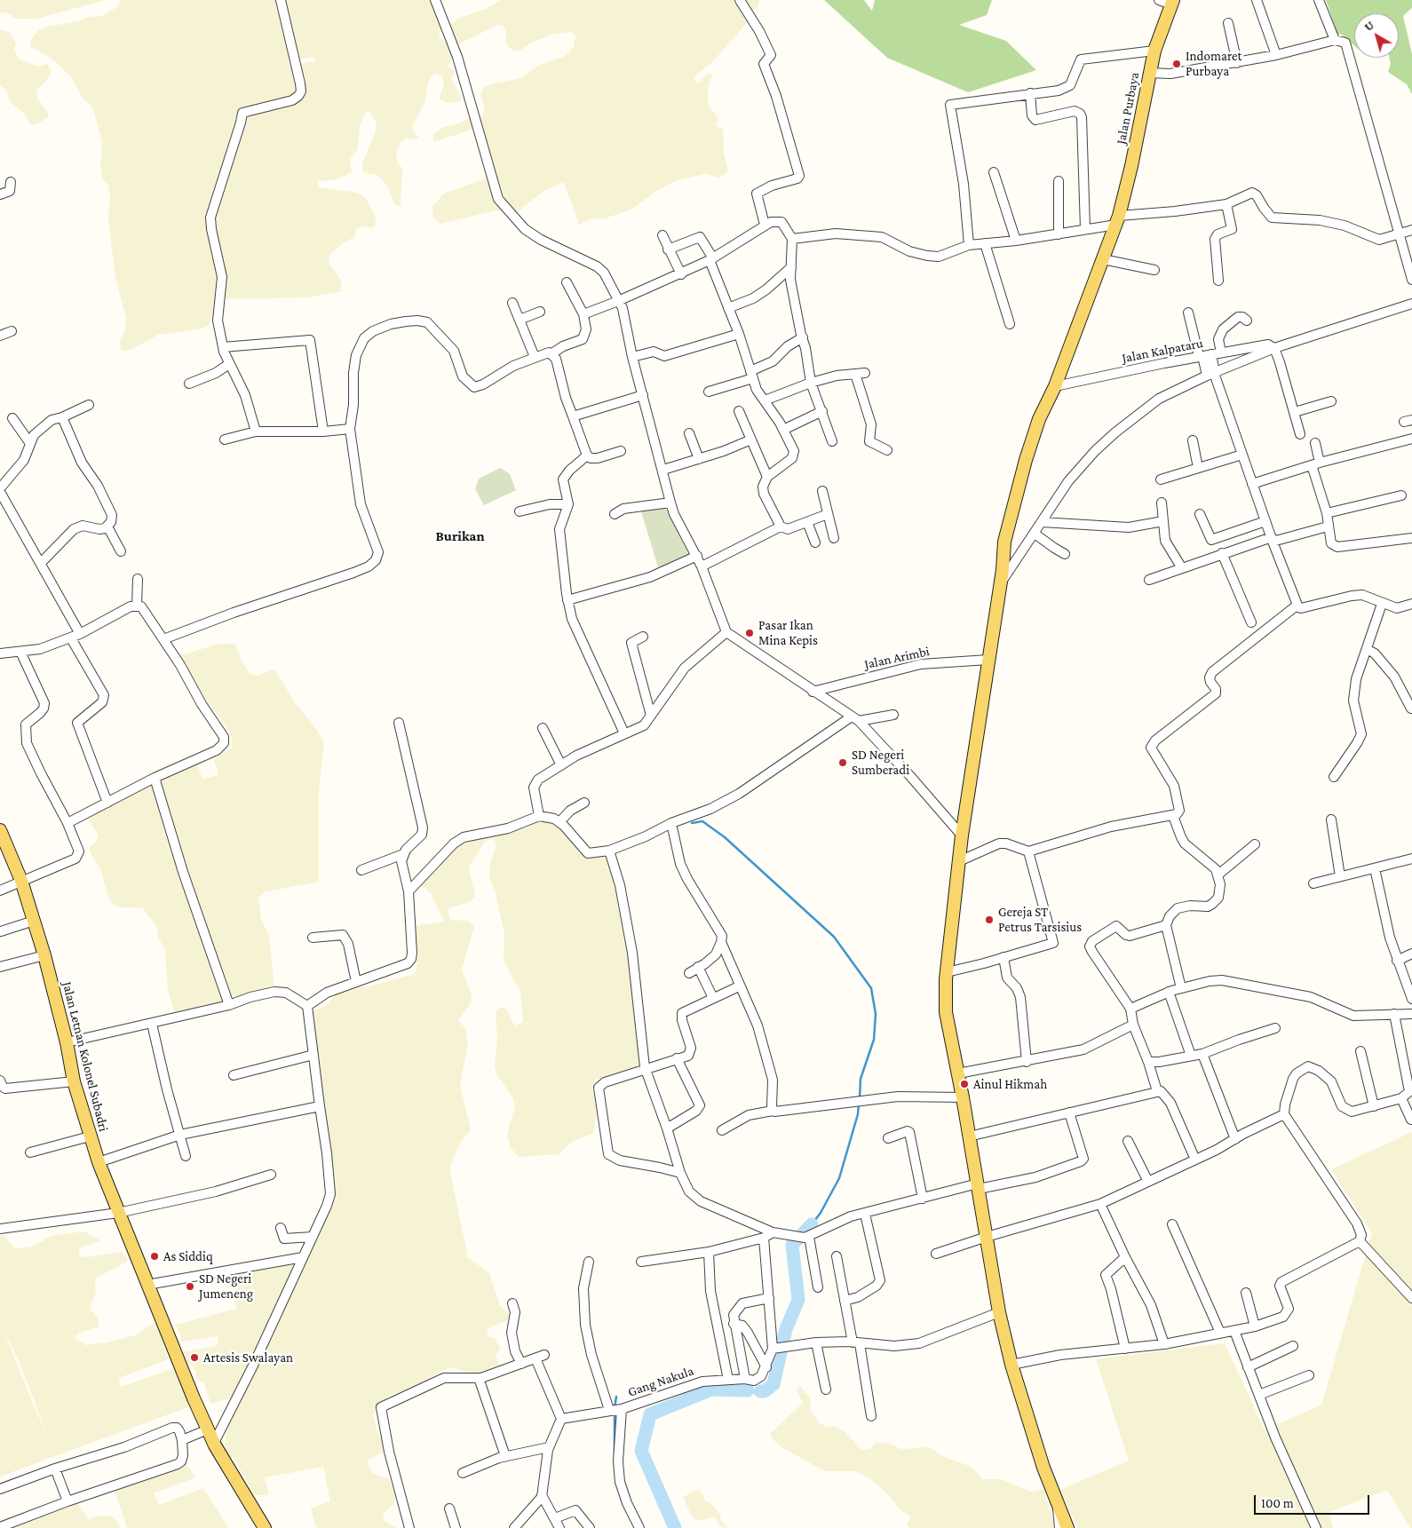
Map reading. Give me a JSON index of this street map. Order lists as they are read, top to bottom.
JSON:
{
  "streets": {
    "main road": ["Jalan Purbaya", "Jalan Letnan Kolonel Subadri"],
    "street": ["Jalan Kalpataru", "Jalan Arimbi", "Gang Nakula"]
  },
  "crossings": [
    ["Jalan Purbaya", "Jalan Kalpataru"],
    ["Jalan Purbaya", "Jalan Arimbi"]
  ],
  "districts": ["Burikan"],
  "places": [
    "Indomaret Purbaya",
    "Pasar Ikan Mina Kepis",
    "SD Negeri Sumberadi",
    "Gereja ST Petrus Tarsisius",
    "Ainul Hikmah",
    "As Siddiq",
    "SD Negeri Jumeneng",
    "Artesis Swalayan"
  ],
  "scale_bar": "100 m",
  "north": "top left"
}
